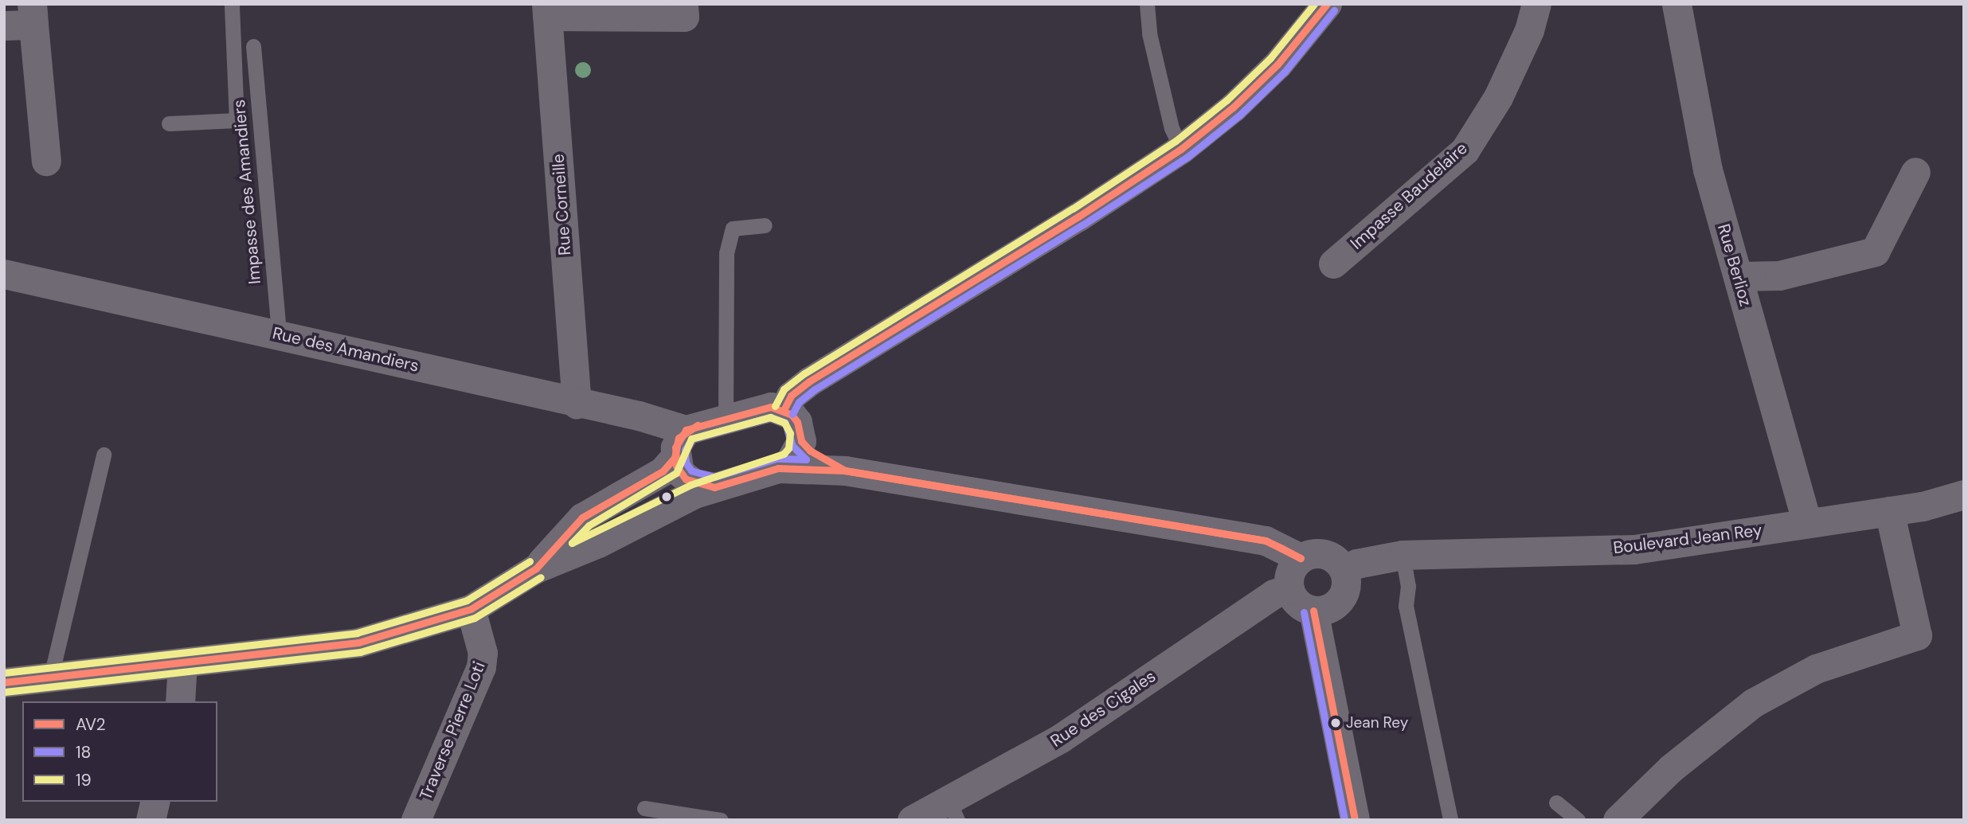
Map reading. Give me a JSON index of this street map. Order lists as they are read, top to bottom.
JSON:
{
  "streets": {
    "street": [
      "Impasse Baudelaire",
      "Rue Corneille",
      "Rue Berlioz",
      "Rue des Amandiers",
      "Boulevard Jean Rey",
      "Rue des Cigales",
      "Traverse Pierre Loti"
    ],
    "lane": ["Impasse des Amandiers"]
  },
  "crossings": [
    ["Impasse des Amandiers", "Rue des Amandiers"],
    ["Rue Corneille", "Rue des Amandiers"],
    ["Rue Berlioz", "Boulevard Jean Rey"],
    ["Boulevard Jean Rey", "Rue des Cigales"]
  ],
  "places": ["Jean Rey"],
  "lines": ["transit line AV2", "transit line 19", "transit line 18"],
  "legend": ["AV2", "18", "19"]
}
